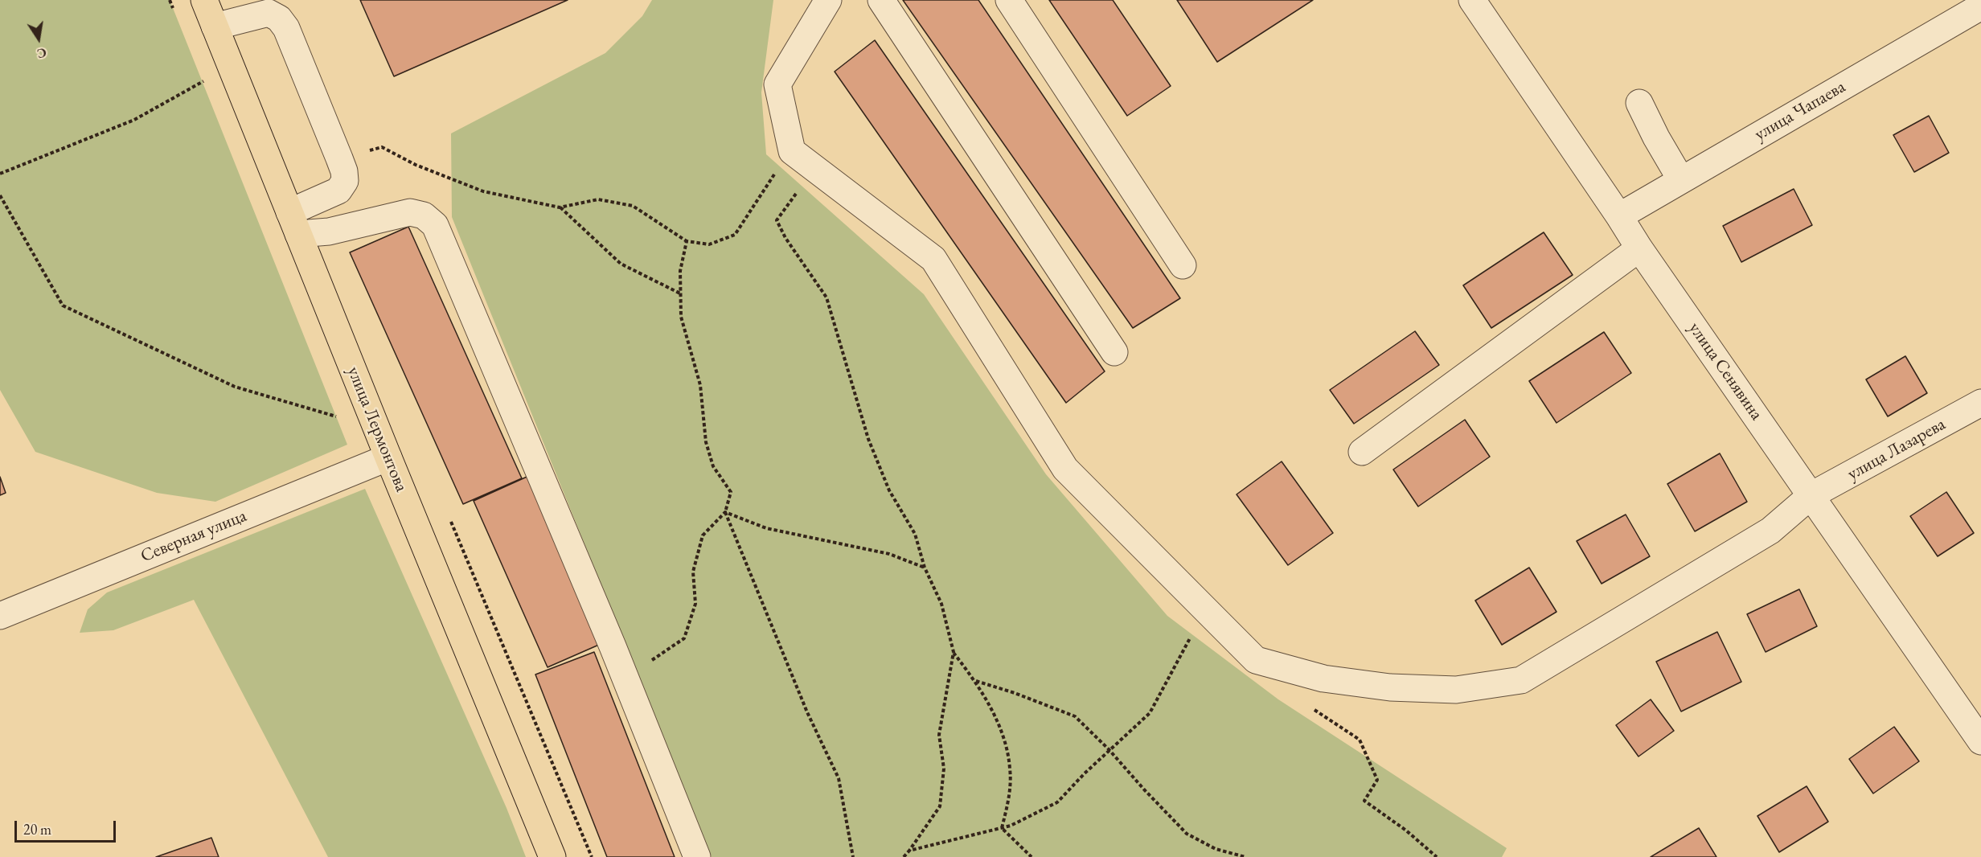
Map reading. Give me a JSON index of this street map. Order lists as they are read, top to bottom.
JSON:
{
  "streets": {
    "main road": ["улица Лермонтова"],
    "street": [
      "улица Чапаева",
      "улица Сенявина",
      "улица Лазарева",
      "Северная улица"
    ]
  },
  "crossings": [
    ["улица Чапаева", "улица Сенявина"],
    ["улица Сенявина", "улица Лазарева"],
    ["улица Лермонтова", "Северная улица"]
  ],
  "scale_bar": "20 m",
  "north": "bottom"
}
